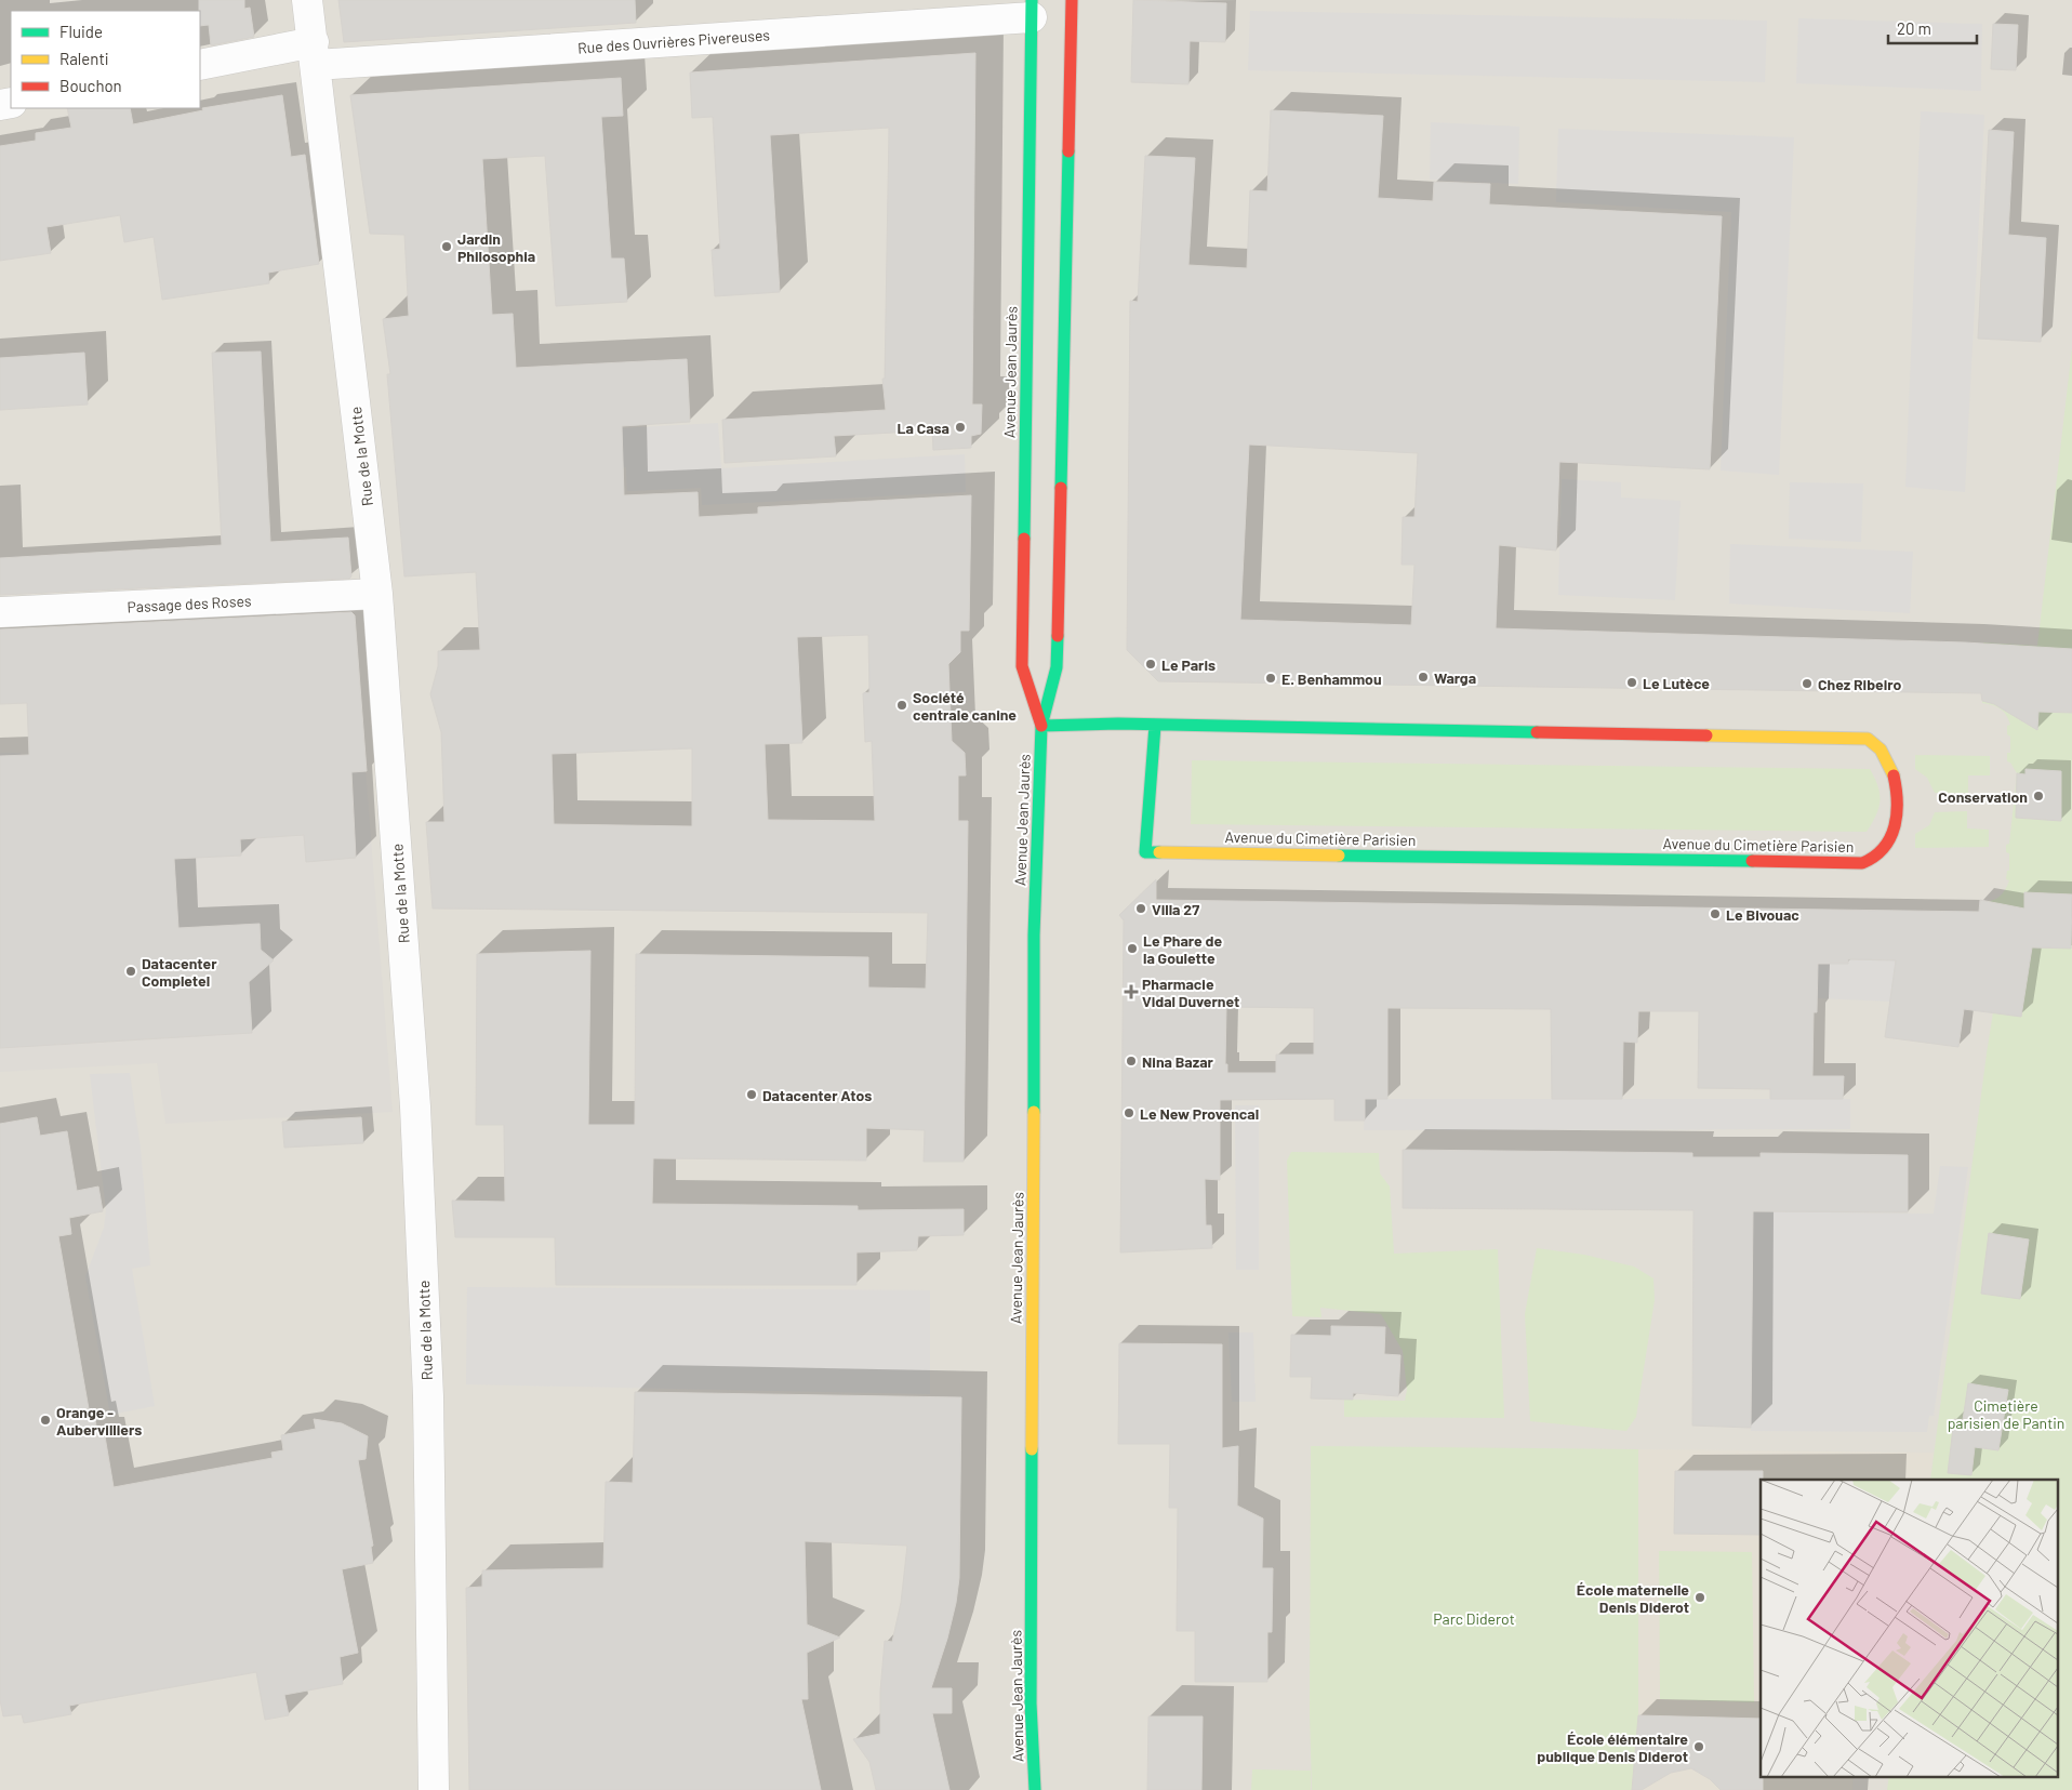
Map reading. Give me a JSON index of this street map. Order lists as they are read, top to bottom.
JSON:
{
  "streets": {
    "main road": ["Avenue Jean Jaurès", "Avenue du Cimetière Parisien"],
    "street": ["Rue des Ouvrières Pivereuses", "Rue de la Motte", "Passage des Roses"]
  },
  "crossings": [
    ["Rue des Ouvrières Pivereuses", "Avenue Jean Jaurès"],
    ["Rue des Ouvrières Pivereuses", "Rue de la Motte"],
    ["Avenue Jean Jaurès", "Avenue du Cimetière Parisien"],
    ["Rue de la Motte", "Passage des Roses"]
  ],
  "parks": ["Cimetière parisien de Pantin", "Parc Diderot"],
  "places": {
    "other": [
      "Jardin Philosophia",
      "La Casa",
      "Le Paris",
      "Warga",
      "E. Benhammou",
      "Le Lutèce",
      "Chez Ribeiro",
      "Société centrale canine",
      "Conservation",
      "Villa 27",
      "Le Bivouac",
      "Le Phare de la Goulette",
      "Datacenter Completel",
      "Nina Bazar",
      "Datacenter Atos",
      "Le New Provencal",
      "Orange - Aubervilliers",
      "École maternelle Denis Diderot",
      "École élémentaire publique Denis Diderot"
    ],
    "health": ["Pharmacie Vidal Duvernet"]
  },
  "legend": ["Fluide", "Ralenti", "Bouchon"],
  "scale_bar": "20 m"
}
